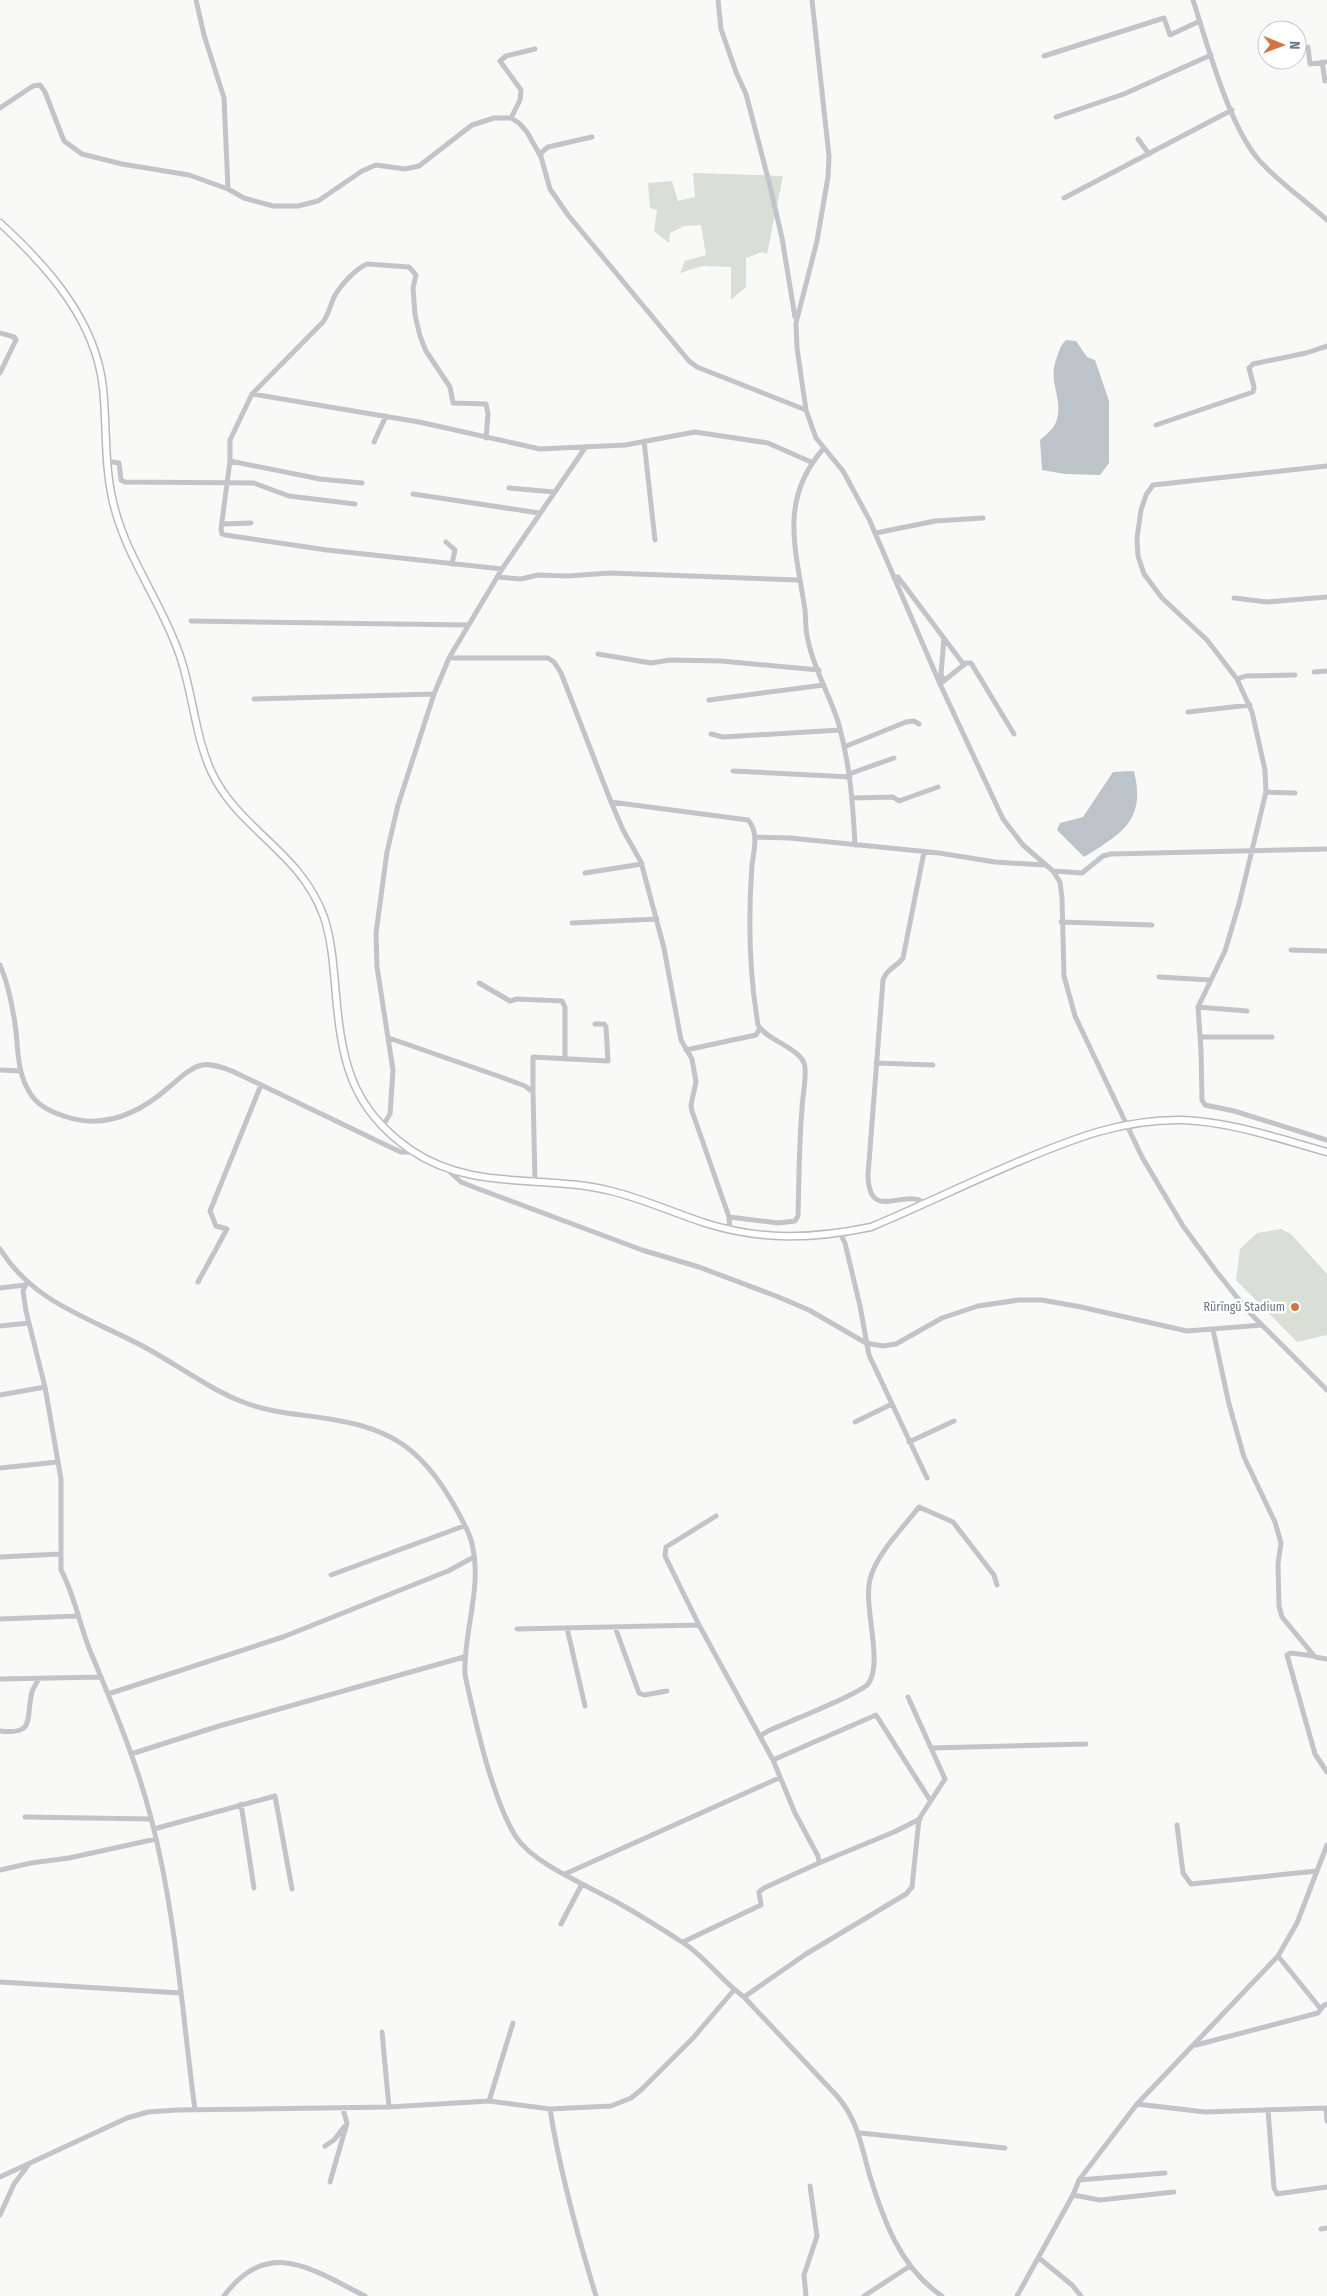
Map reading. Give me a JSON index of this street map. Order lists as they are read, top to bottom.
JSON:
{
  "places": ["Rũrĩngũ Stadium"],
  "north": "right"
}
